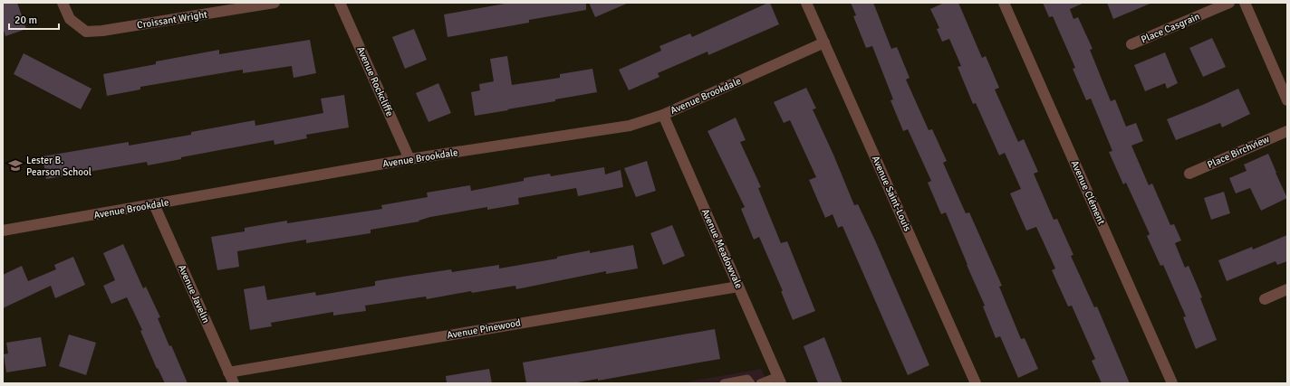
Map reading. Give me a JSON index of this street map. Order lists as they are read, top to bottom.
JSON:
{
  "streets": {
    "street": [
      "Croissant Wright",
      "Place Casgrain",
      "Avenue Rockcliffe",
      "Avenue Brookdale",
      "Place Birchview",
      "Avenue Clément",
      "Avenue Saint-Louis",
      "Avenue Meadowvale",
      "Avenue Javelin",
      "Avenue Pinewood"
    ]
  },
  "crossings": [
    ["Avenue Rockcliffe", "Avenue Brookdale"],
    ["Avenue Brookdale", "Avenue Saint-Louis"],
    ["Avenue Brookdale", "Avenue Meadowvale"],
    ["Avenue Brookdale", "Avenue Javelin"],
    ["Avenue Meadowvale", "Avenue Pinewood"],
    ["Avenue Javelin", "Avenue Pinewood"]
  ],
  "places": {
    "school or university": ["Lester B. Pearson School"]
  },
  "scale_bar": "20 m"
}
